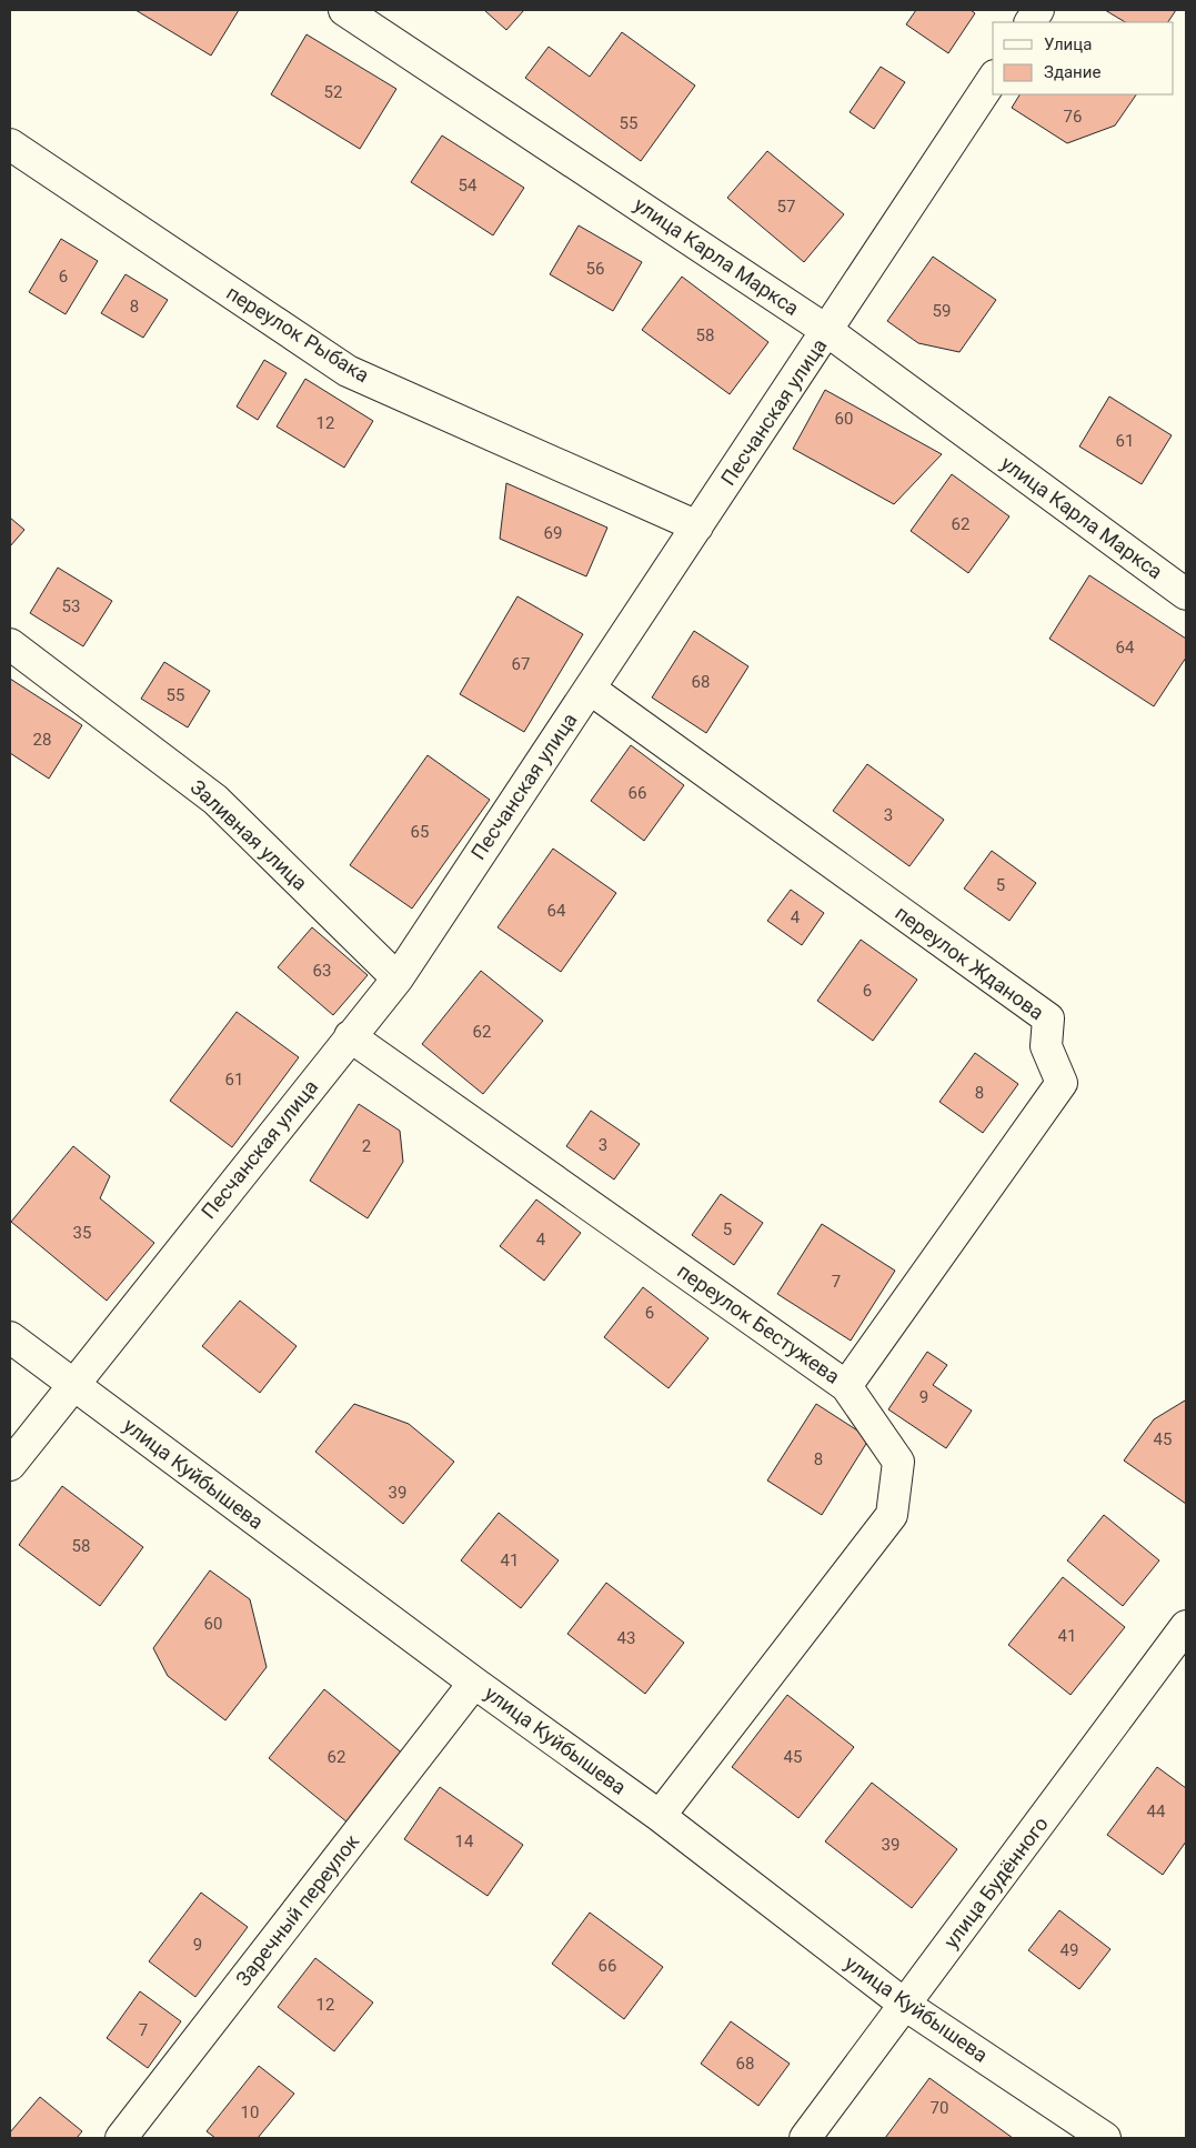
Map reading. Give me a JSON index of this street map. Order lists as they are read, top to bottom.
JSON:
{
  "streets": {
    "street": [
      "улица Карла Маркса",
      "переулок Рыбака",
      "Песчанская улица",
      "Заливная улица",
      "переулок Жданова",
      "переулок Бестужева",
      "улица Куйбышева",
      "улица Будённого",
      "Заречный переулок"
    ]
  },
  "crossings": [
    ["улица Карла Маркса", "Песчанская улица"],
    ["переулок Рыбака", "Песчанская улица"],
    ["Песчанская улица", "Заливная улица"],
    ["Песчанская улица", "переулок Жданова"],
    ["Песчанская улица", "переулок Бестужева"],
    ["Песчанская улица", "улица Куйбышева"],
    ["переулок Жданова", "переулок Бестужева"],
    ["переулок Бестужева", "улица Куйбышева"],
    ["улица Куйбышева", "улица Будённого"],
    ["улица Куйбышева", "Заречный переулок"]
  ],
  "house_numbers": [
    "52",
    "76",
    "55",
    "54",
    "57",
    "56",
    "6",
    "8",
    "59",
    "58",
    "60",
    "12",
    "61",
    "62",
    "69",
    "53",
    "64",
    "67",
    "68",
    "55",
    "28",
    "66",
    "3",
    "65",
    "5",
    "64",
    "4",
    "63",
    "6",
    "62",
    "61",
    "8",
    "3",
    "2",
    "5",
    "35",
    "4",
    "7",
    "6",
    "9",
    "45",
    "8",
    "39",
    "58",
    "41",
    "60",
    "41",
    "43",
    "62",
    "45",
    "44",
    "14",
    "39",
    "9",
    "49",
    "66",
    "12",
    "7",
    "68",
    "70",
    "10"
  ],
  "legend": ["Улица", "Здание"]
}
